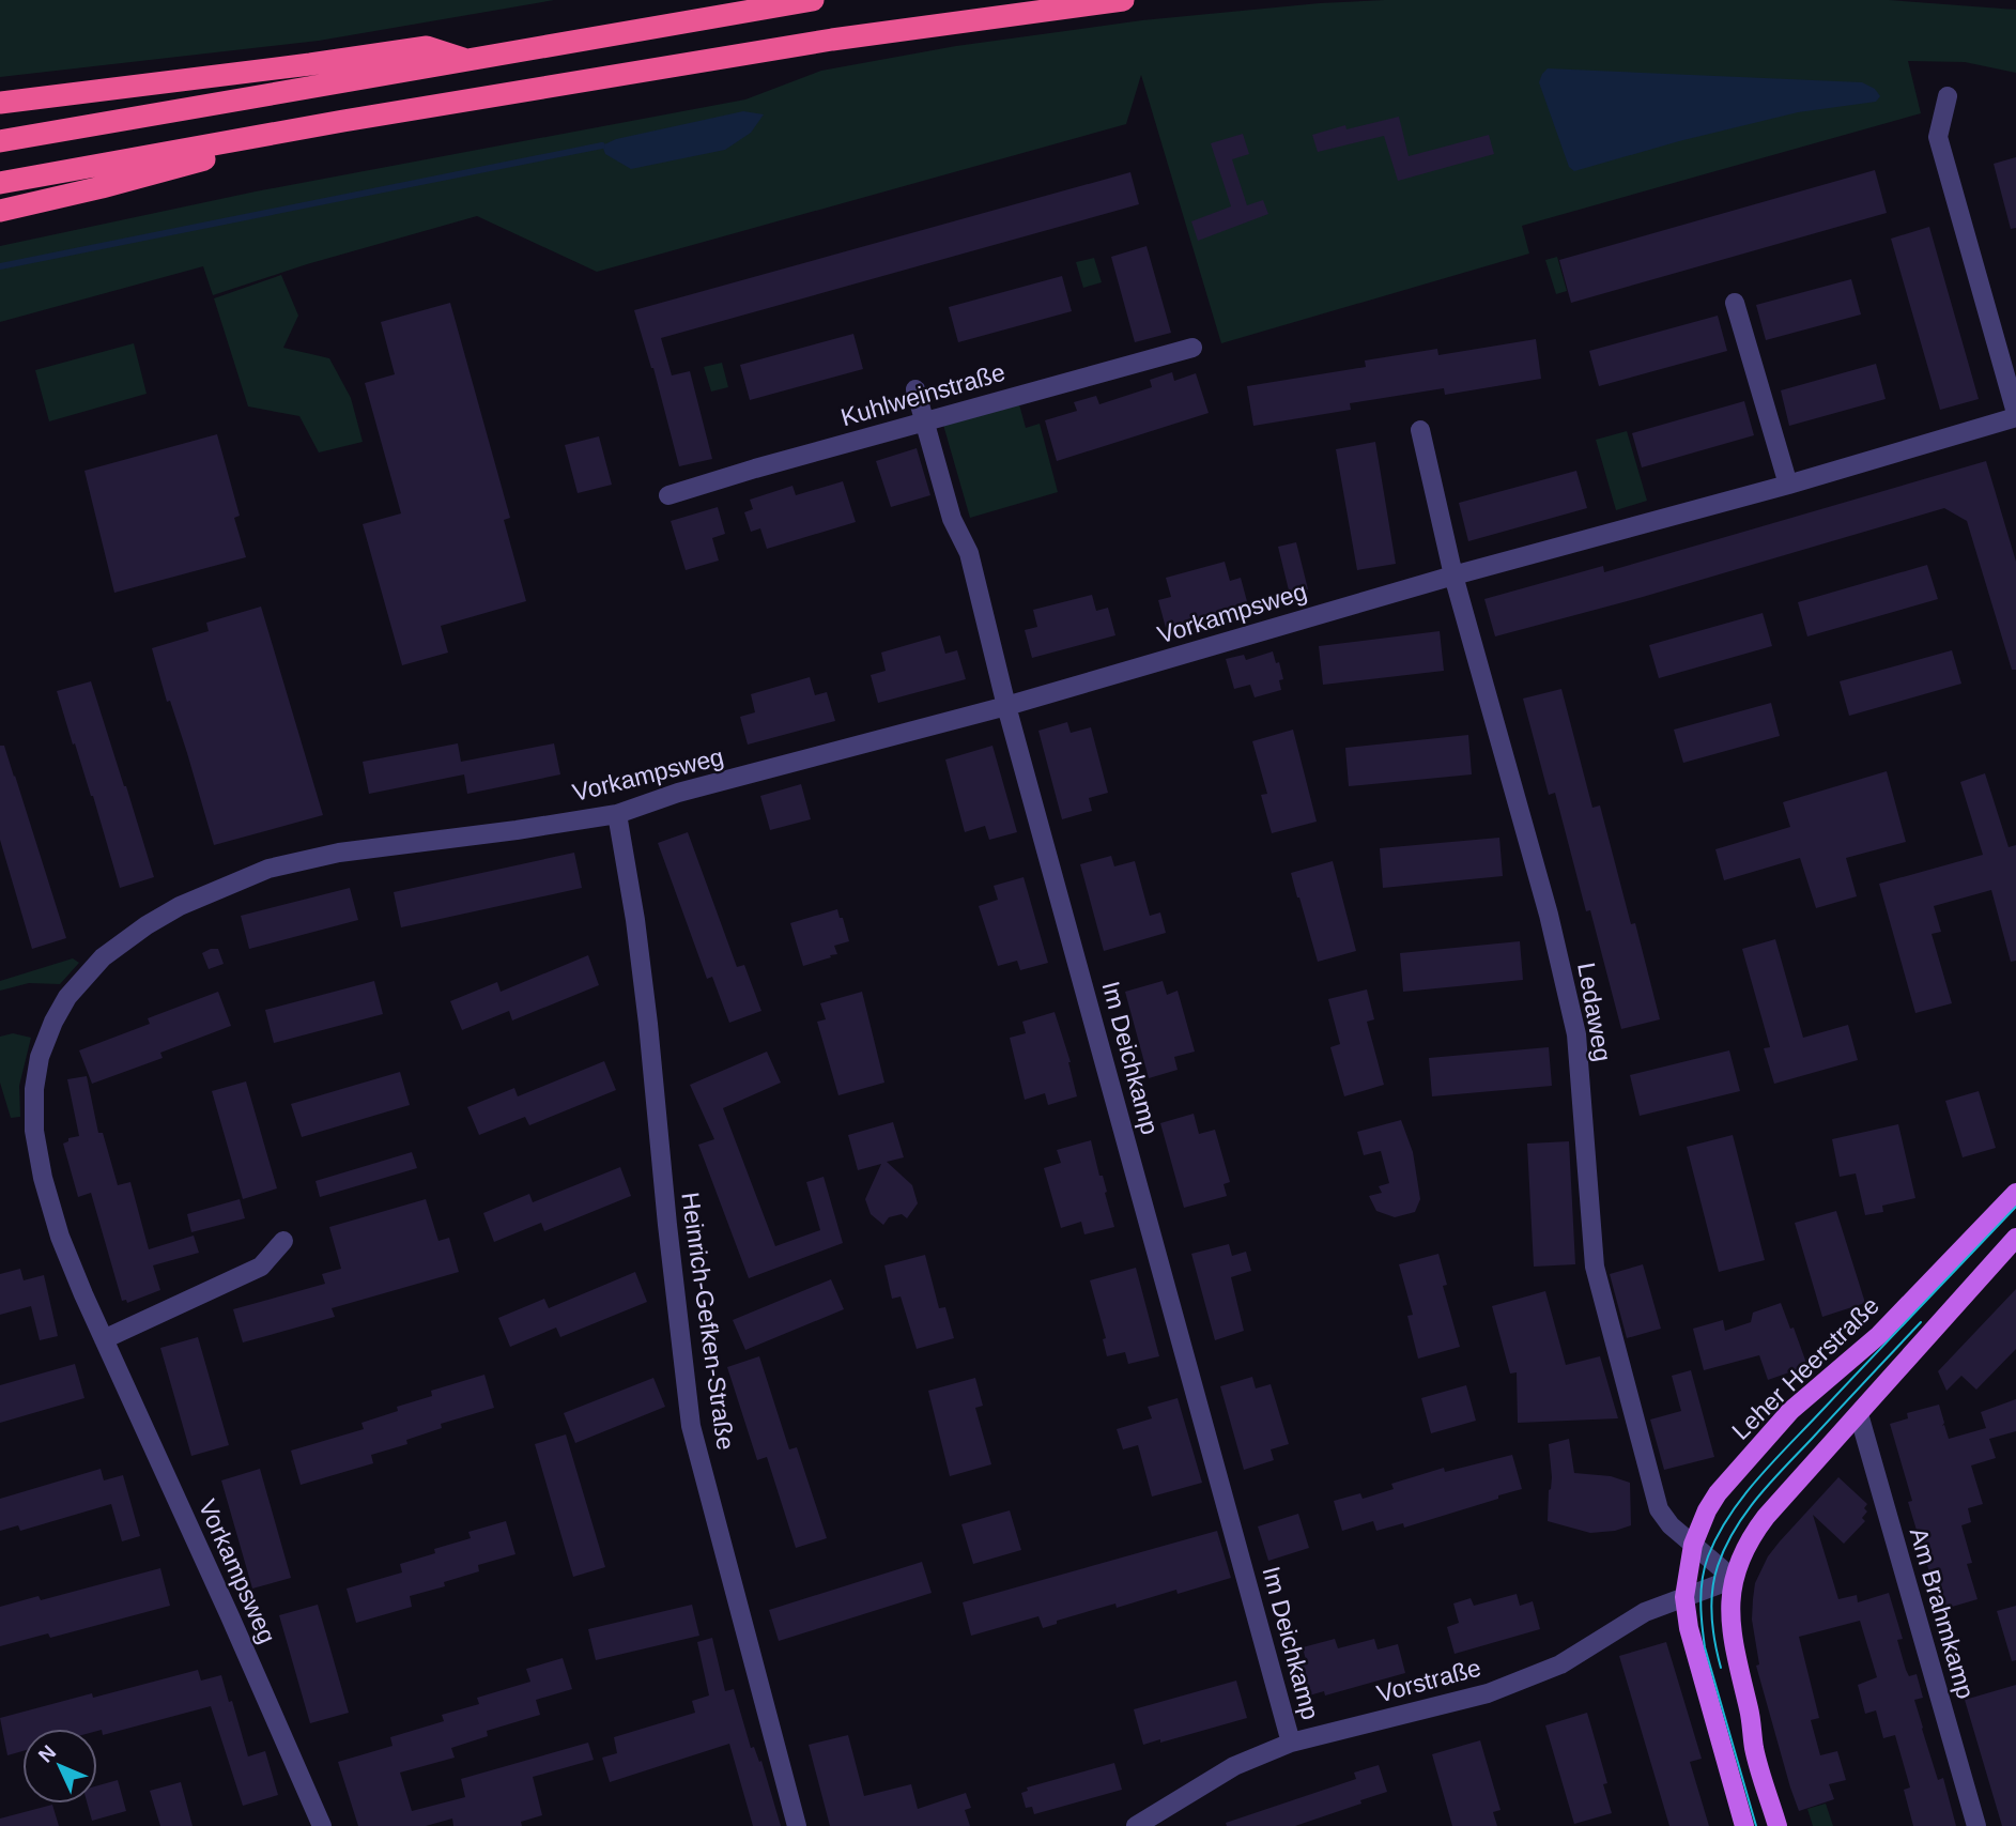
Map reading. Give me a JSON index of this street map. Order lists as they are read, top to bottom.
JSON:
{
  "streets": {
    "main road": ["Leher Heerstraße"],
    "street": [
      "Kuhlweinstraße",
      "Vorkampsweg",
      "Ledaweg",
      "Im Deichkamp",
      "Heinrich-Gefken-Straße",
      "Am Brahmkamp",
      "Vorstraße"
    ]
  },
  "crossings": [
    ["Kuhlweinstraße", "Im Deichkamp"],
    ["Vorkampsweg", "Ledaweg"],
    ["Vorkampsweg", "Im Deichkamp"],
    ["Vorkampsweg", "Heinrich-Gefken-Straße"],
    ["Ledaweg", "Leher Heerstraße"],
    ["Ledaweg", "Vorstraße"],
    ["Im Deichkamp", "Vorstraße"],
    ["Leher Heerstraße", "Vorstraße"]
  ],
  "north": "top left"
}
